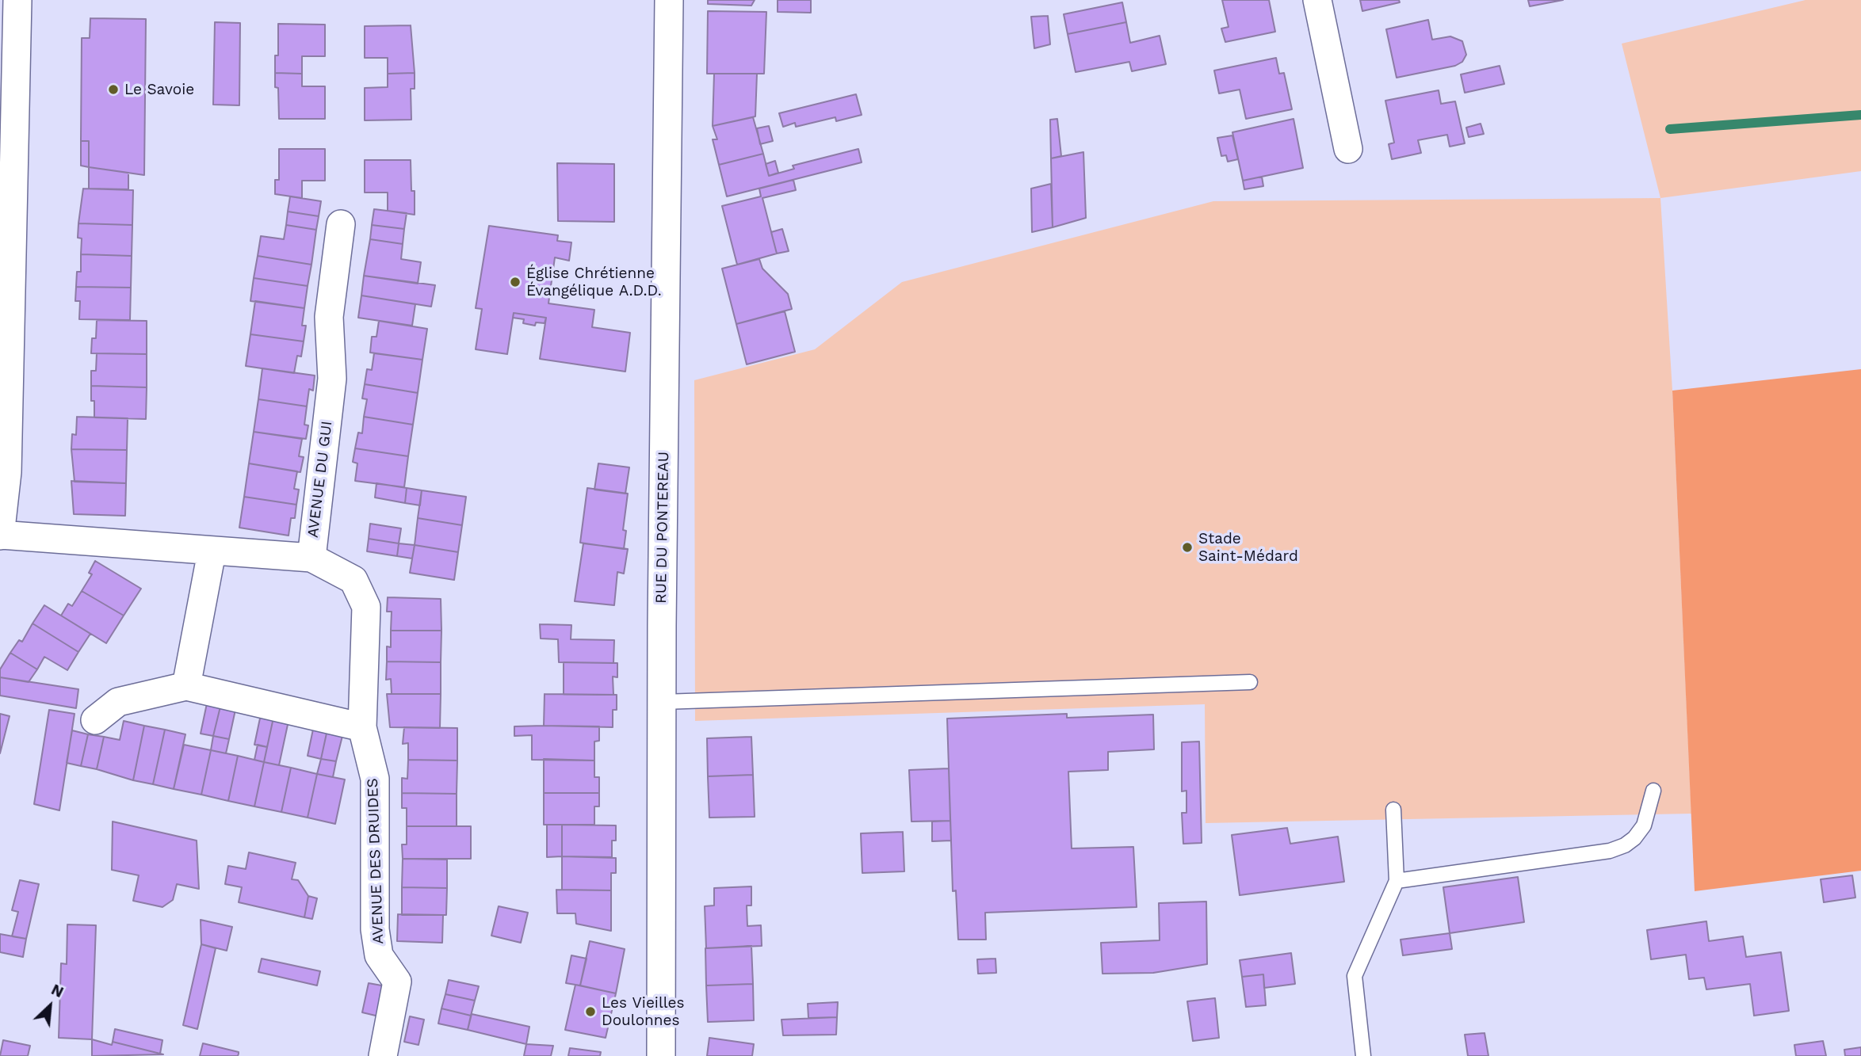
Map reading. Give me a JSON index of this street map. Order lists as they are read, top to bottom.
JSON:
{
  "streets": {
    "street": ["AVENUE DU GUI", "RUE DU PONTEREAU", "AVENUE DES DRUIDES"]
  },
  "crossings": [
    ["AVENUE DU GUI", "AVENUE DES DRUIDES"]
  ],
  "places": [
    "Le Savoie",
    "Église Chrétienne Évangélique A.D.D.",
    "Stade Saint-Médard",
    "Les Vieilles Doulonnes"
  ],
  "north": "top right"
}
